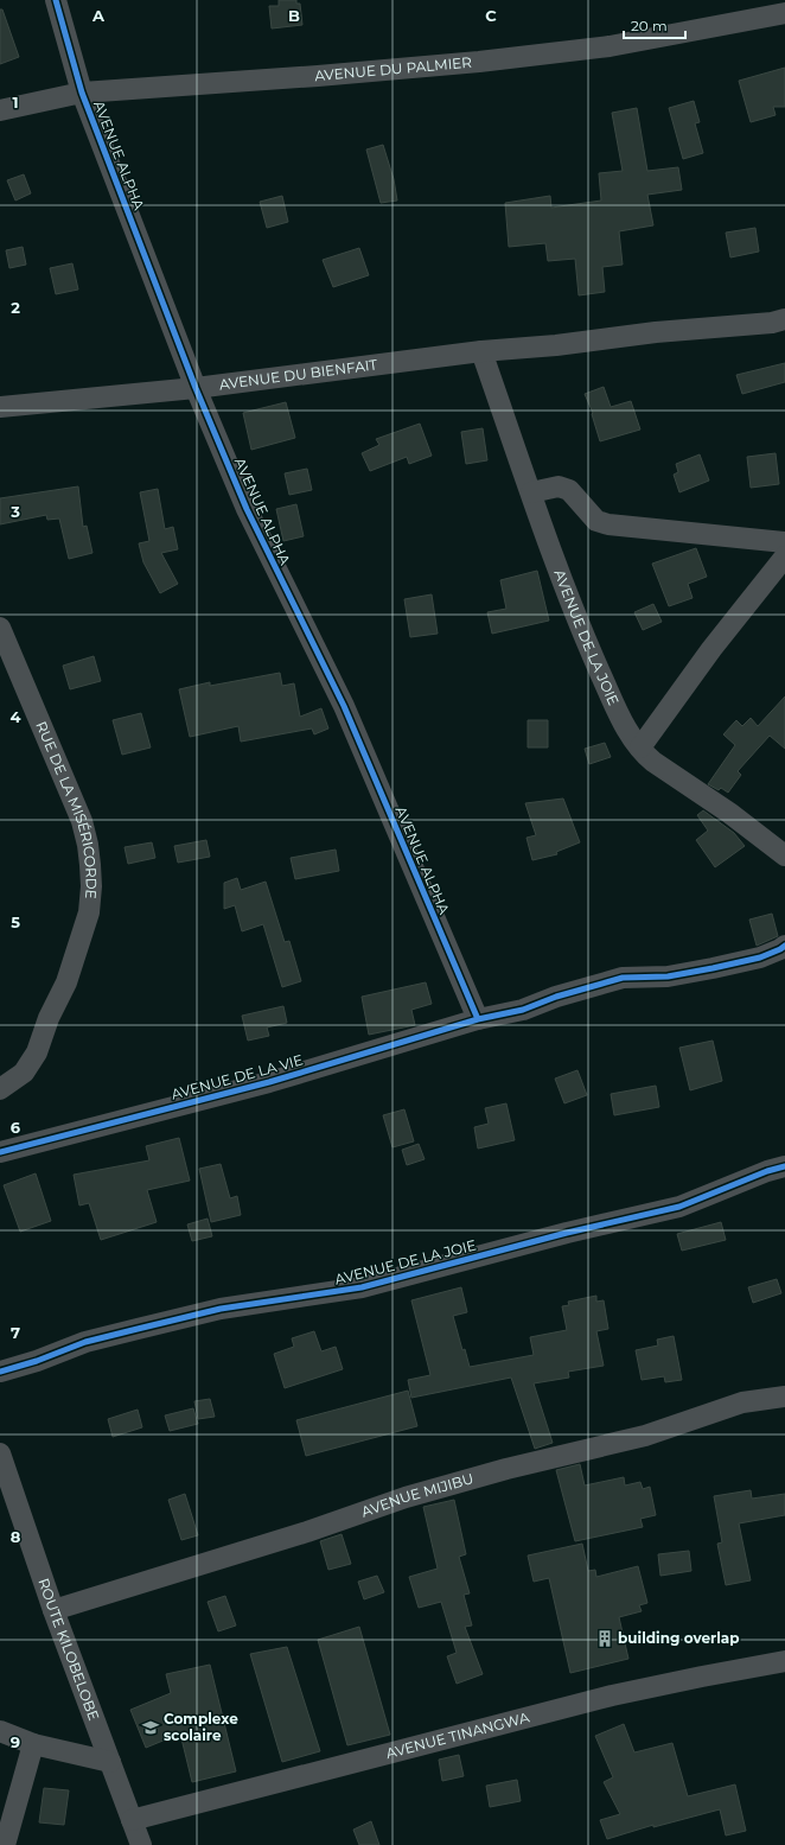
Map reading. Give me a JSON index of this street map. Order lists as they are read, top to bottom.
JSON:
{
  "streets": {
    "street": [
      "AVENUE DU PALMIER",
      "AVENUE ALPHA",
      "AVENUE DU BIENFAIT",
      "AVENUE DE LA JOIE",
      "RUE DE LA MISÉRICORDE",
      "AVENUE DE LA VIE",
      "AVENUE MIJIBU",
      "ROUTE KILOBELOBE",
      "AVENUE TINANGWA"
    ]
  },
  "crossings": [
    ["AVENUE DU PALMIER", "AVENUE ALPHA"],
    ["AVENUE ALPHA", "AVENUE DU BIENFAIT"],
    ["AVENUE ALPHA", "AVENUE DE LA VIE"],
    ["AVENUE DU BIENFAIT", "AVENUE DE LA JOIE"],
    ["AVENUE MIJIBU", "ROUTE KILOBELOBE"],
    ["ROUTE KILOBELOBE", "AVENUE TINANGWA"]
  ],
  "places": {
    "building": ["building overlap"],
    "school or university": ["Complexe scolaire"]
  },
  "scale_bar": "20 m",
  "grid": {
    "columns": ["A", "B", "C"],
    "rows": [
      "1",
      "2",
      "3",
      "4",
      "5",
      "6",
      "7",
      "8",
      "9"
    ]
  }
}
